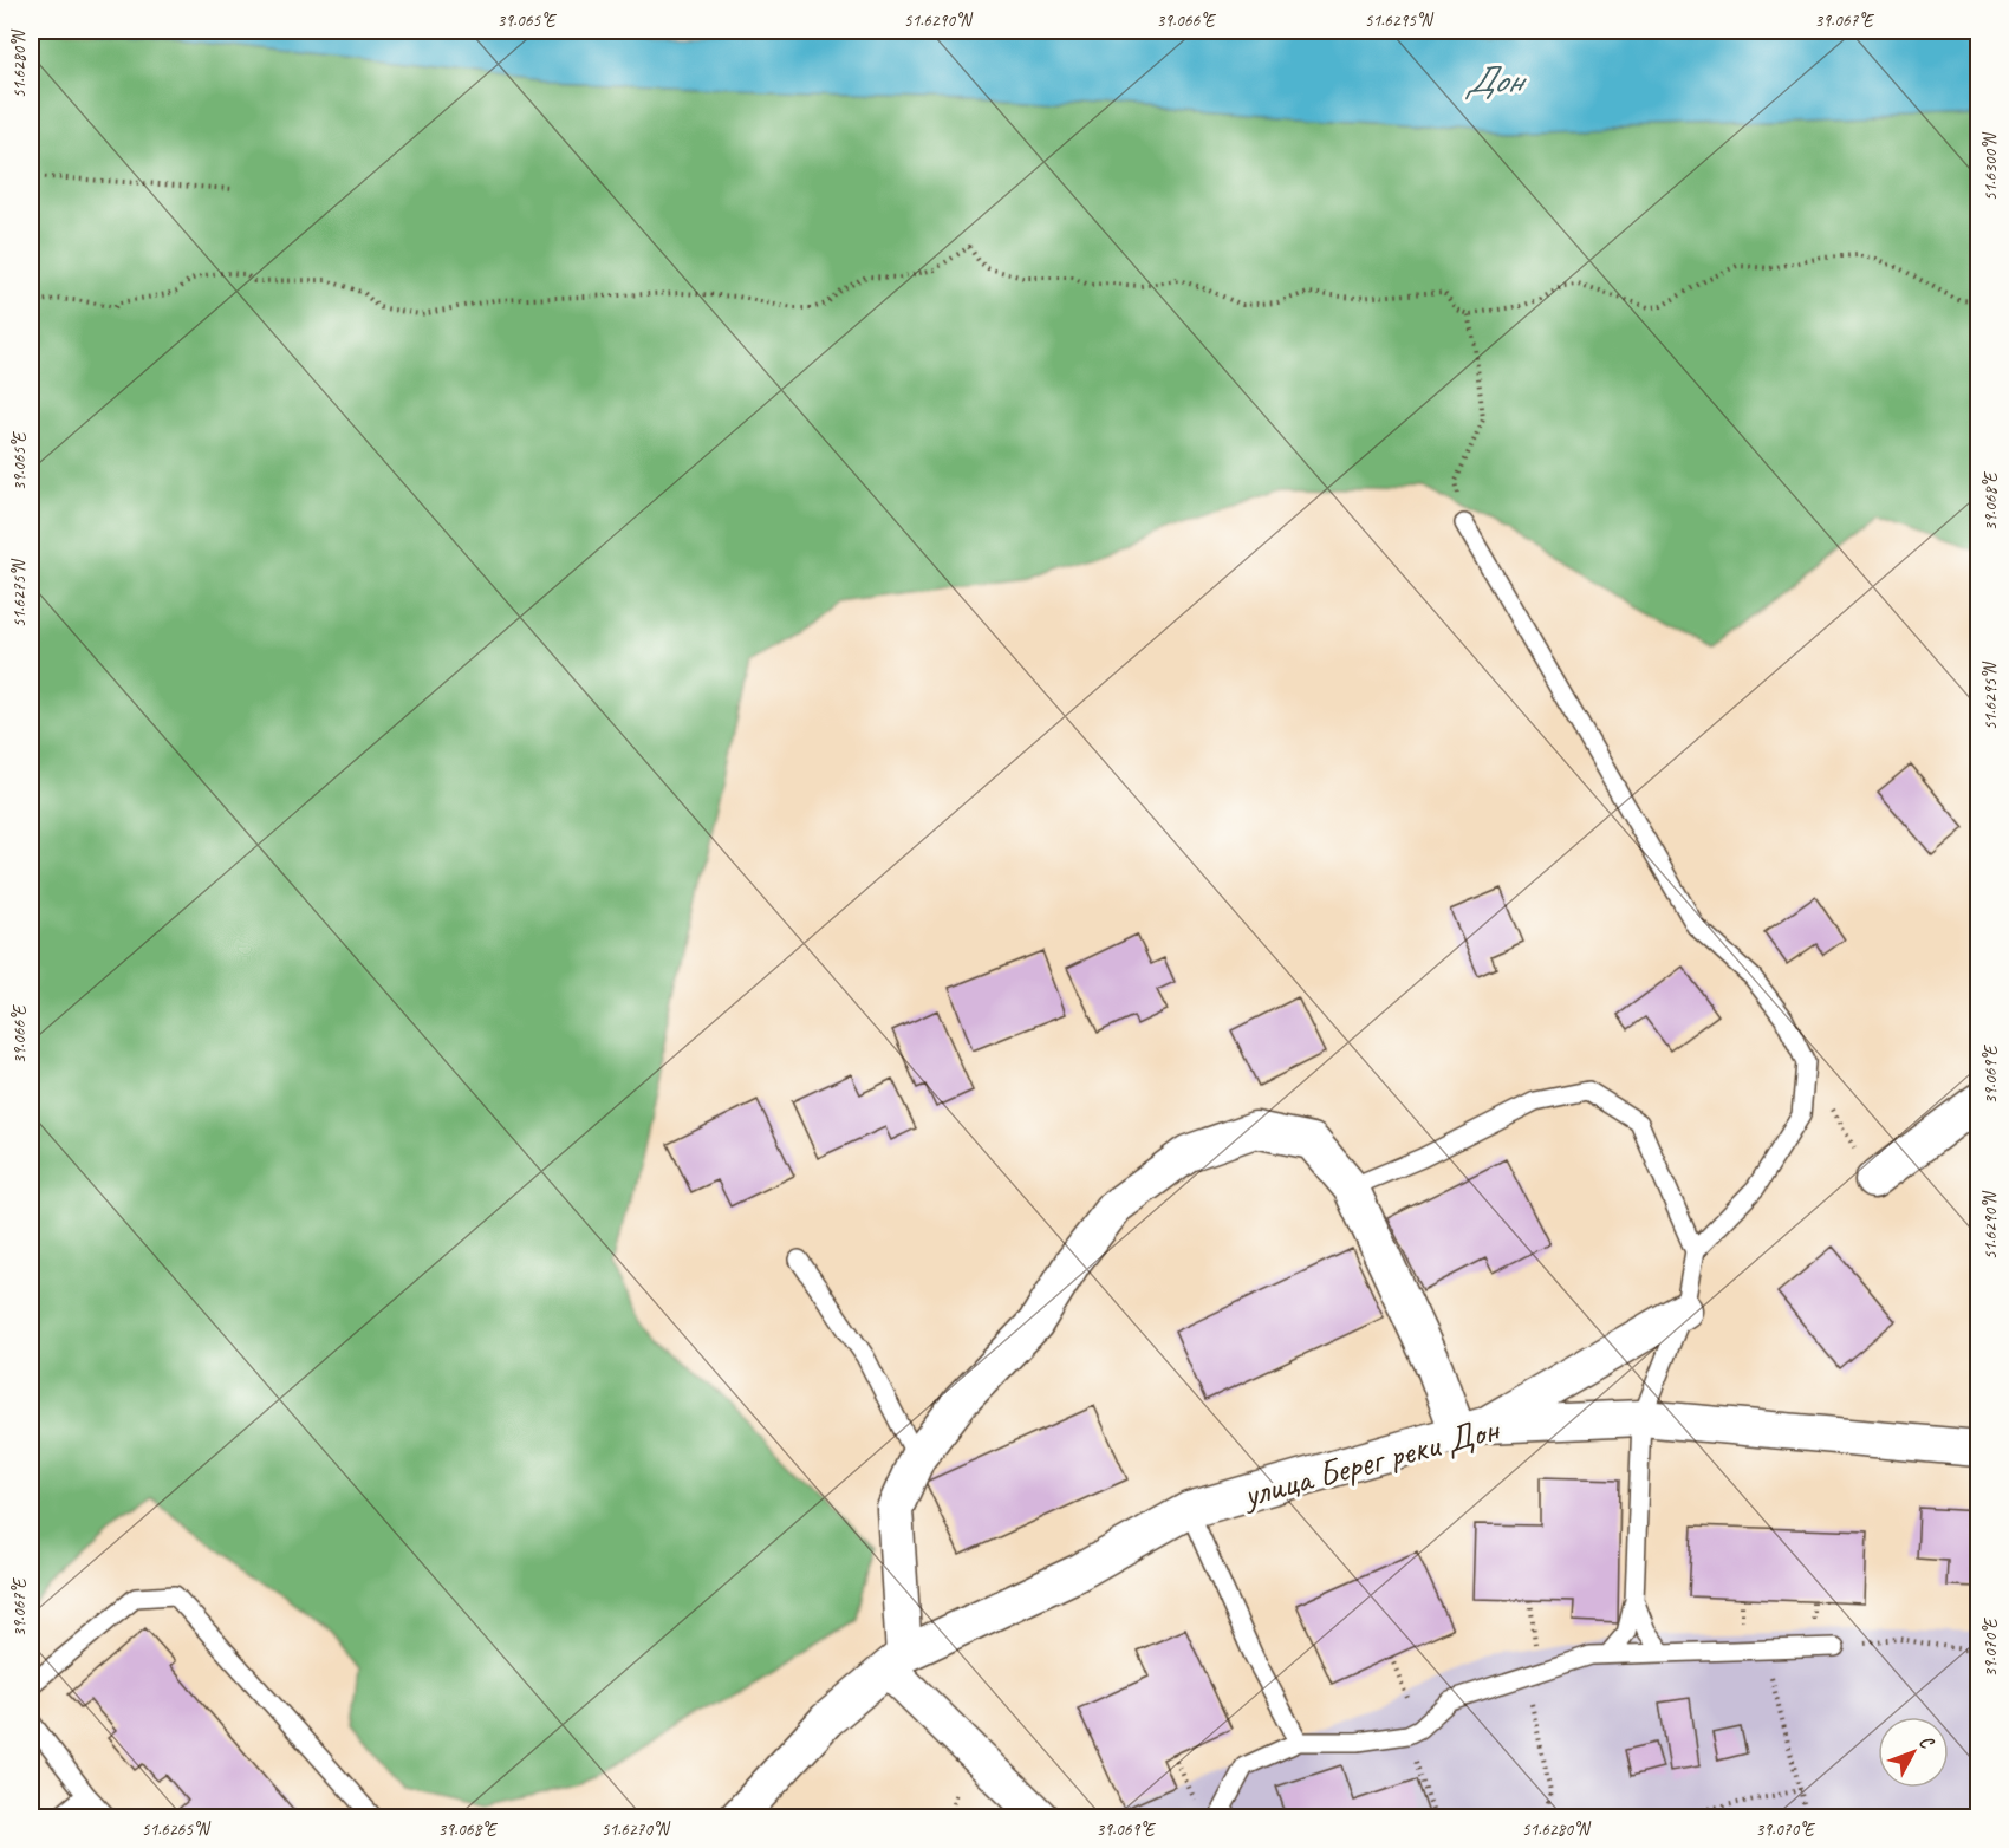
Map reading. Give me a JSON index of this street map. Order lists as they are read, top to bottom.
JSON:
{
  "streets": {
    "street": ["улица Берег реки Дон"]
  },
  "water": ["Дон"],
  "north": "top right",
  "coordinates": [
    "39.065°E",
    "51.6290°N",
    "39.066°E",
    "51.6295°N",
    "39.067°E",
    "51.6280°N",
    "51.6300°N",
    "39.068°E",
    "51.6275°N",
    "39.069°E",
    "39.070°E",
    "51.6265°N",
    "51.6270°N"
  ]
}
